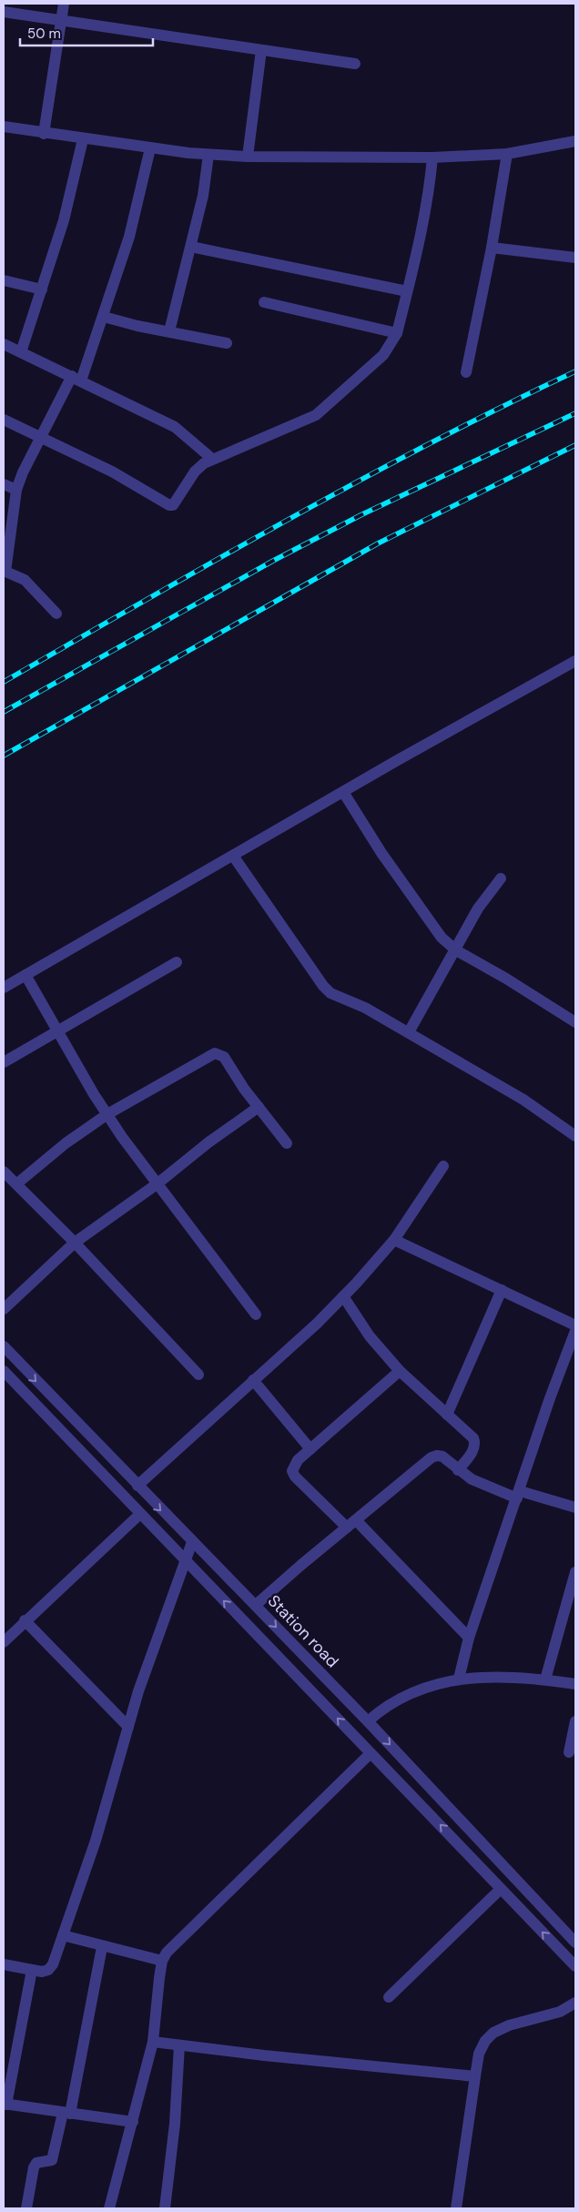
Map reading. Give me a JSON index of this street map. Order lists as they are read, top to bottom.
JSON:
{
  "streets": {
    "street": ["Station road"]
  },
  "scale_bar": "50 m"
}
